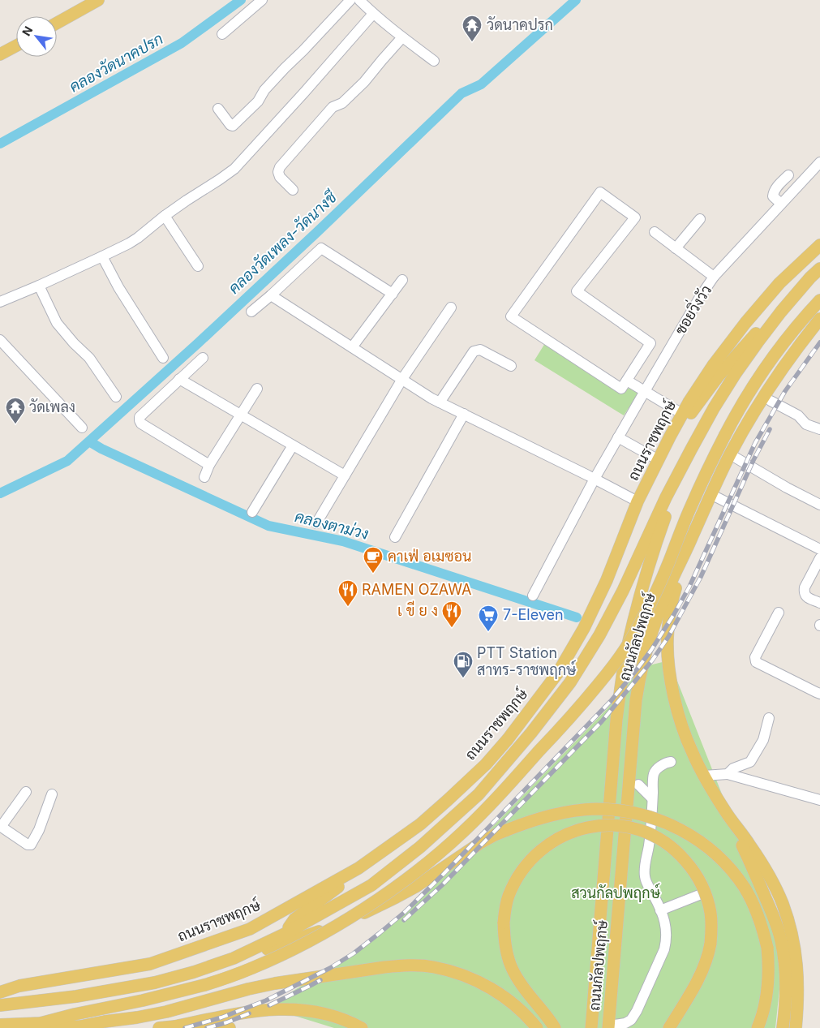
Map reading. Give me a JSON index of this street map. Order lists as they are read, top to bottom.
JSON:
{
  "streets": {
    "main road": ["ถนนราชพฤกษ์", "ถนนกัลปพฤกษ์"],
    "street": ["ซอยวิ่งวัว"]
  },
  "water": ["คลองวัดนาคปรก", "คลองวัดเพลง-วัดนางชี", "คลองตาม่วง"],
  "parks": ["สวนกัลปพฤกษ์"],
  "places": {
    "temple": ["วัดนาคปรก", "วัดเพลง"],
    "cafe": ["คาเฟ่ อเมซอน"],
    "restaurant": ["RAMEN OZAWA", "เ ขี ย ง"],
    "supermarket": ["7-Eleven"],
    "fuel station": ["PTT Station สาทร-ราชพฤกษ์"]
  },
  "north": "top left"
}
